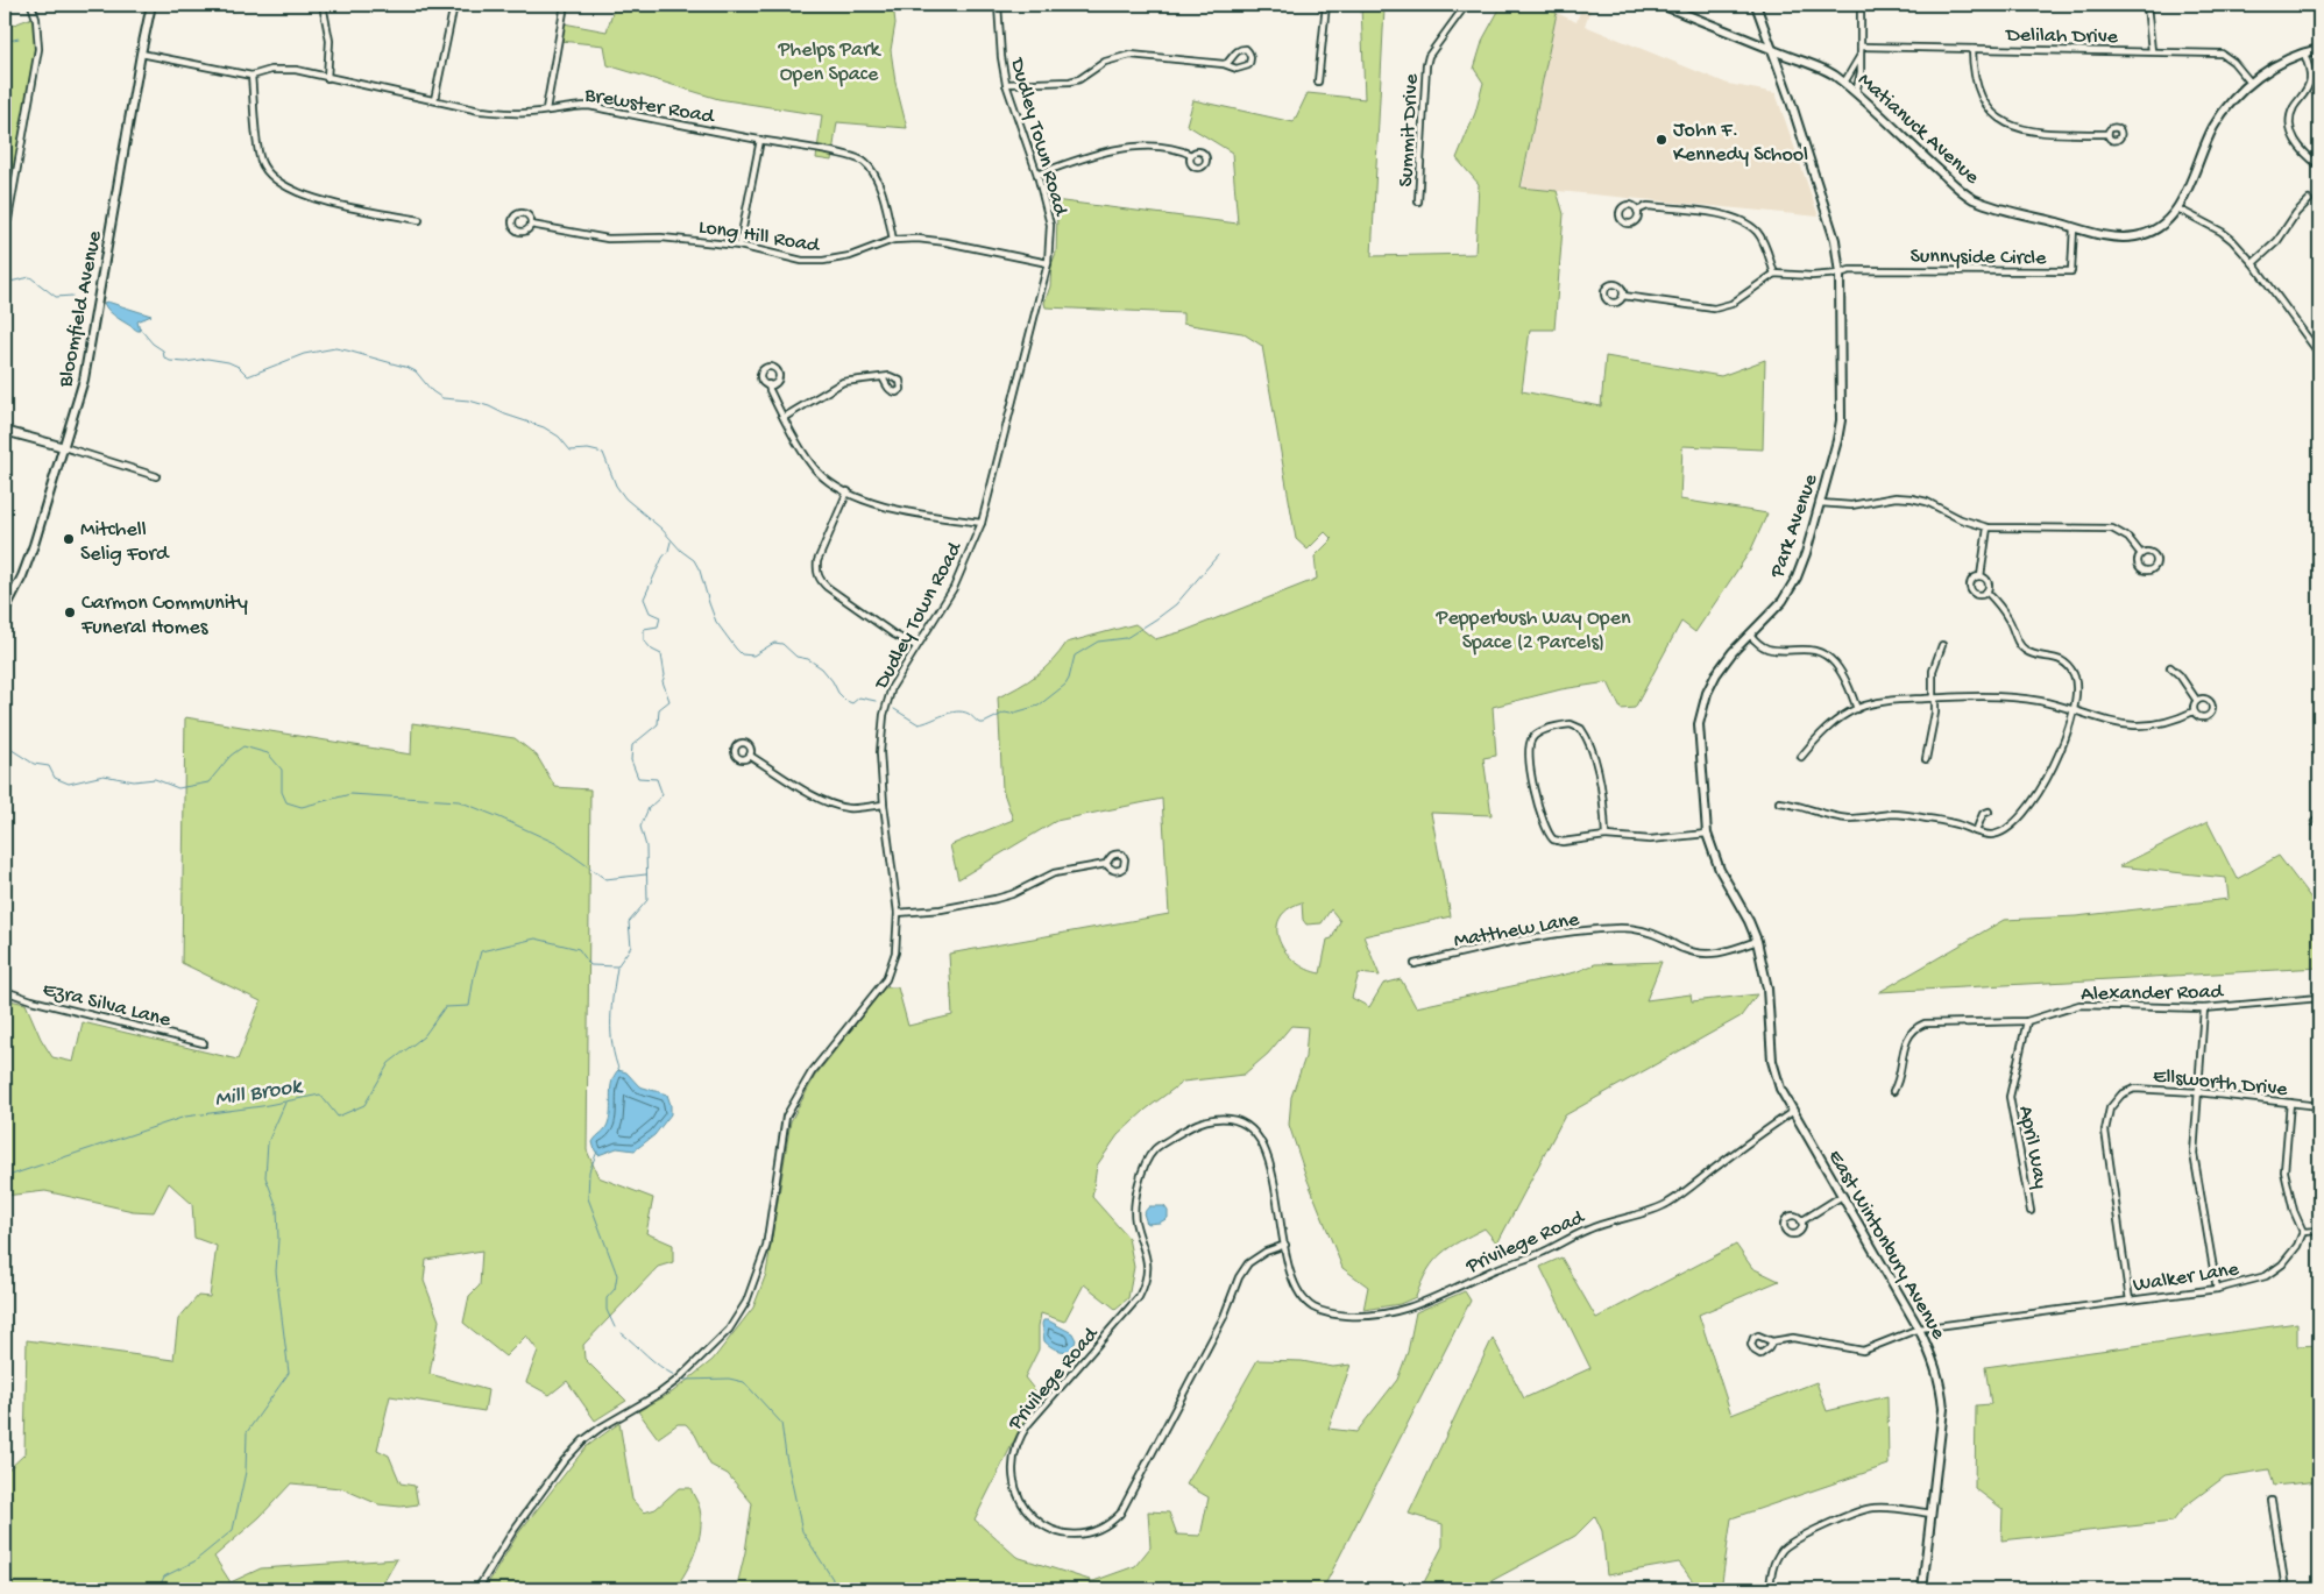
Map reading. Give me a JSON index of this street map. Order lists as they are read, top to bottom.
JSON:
{
  "streets": {
    "main road": [
      "Matianuck Avenue",
      "Bloomfield Avenue",
      "Park Avenue",
      "East Wintonbury Avenue"
    ],
    "street": [
      "Delilah Drive",
      "Brewster Road",
      "Summit Drive",
      "Dudley Town Road",
      "Long Hill Road",
      "Sunnyside Circle",
      "Matthew Lane",
      "Alexander Road",
      "Ezra Silva Lane",
      "Ellsworth Drive",
      "April Way",
      "Privilege Road",
      "Walker Lane"
    ]
  },
  "crossings": [
    ["Delilah Drive", "Matianuck Avenue"],
    ["Brewster Road", "Long Hill Road"],
    ["Brewster Road", "Bloomfield Avenue"],
    ["Matianuck Avenue", "Sunnyside Circle"],
    ["Matianuck Avenue", "Park Avenue"],
    ["Dudley Town Road", "Long Hill Road"],
    ["Sunnyside Circle", "Park Avenue"],
    ["Park Avenue", "Matthew Lane"],
    ["Park Avenue", "East Wintonbury Avenue"],
    ["Alexander Road", "April Way"],
    ["Ellsworth Drive", "Walker Lane"],
    ["Privilege Road", "East Wintonbury Avenue"],
    ["East Wintonbury Avenue", "Walker Lane"]
  ],
  "water": ["Mill Brook"],
  "parks": ["Phelps Park Open Space", "Pepperbush Way Open Space (2 Parcels)"],
  "places": ["John F. Kennedy School", "Mitchell Selig Ford", "Carmon Community Funeral Homes"]
}
